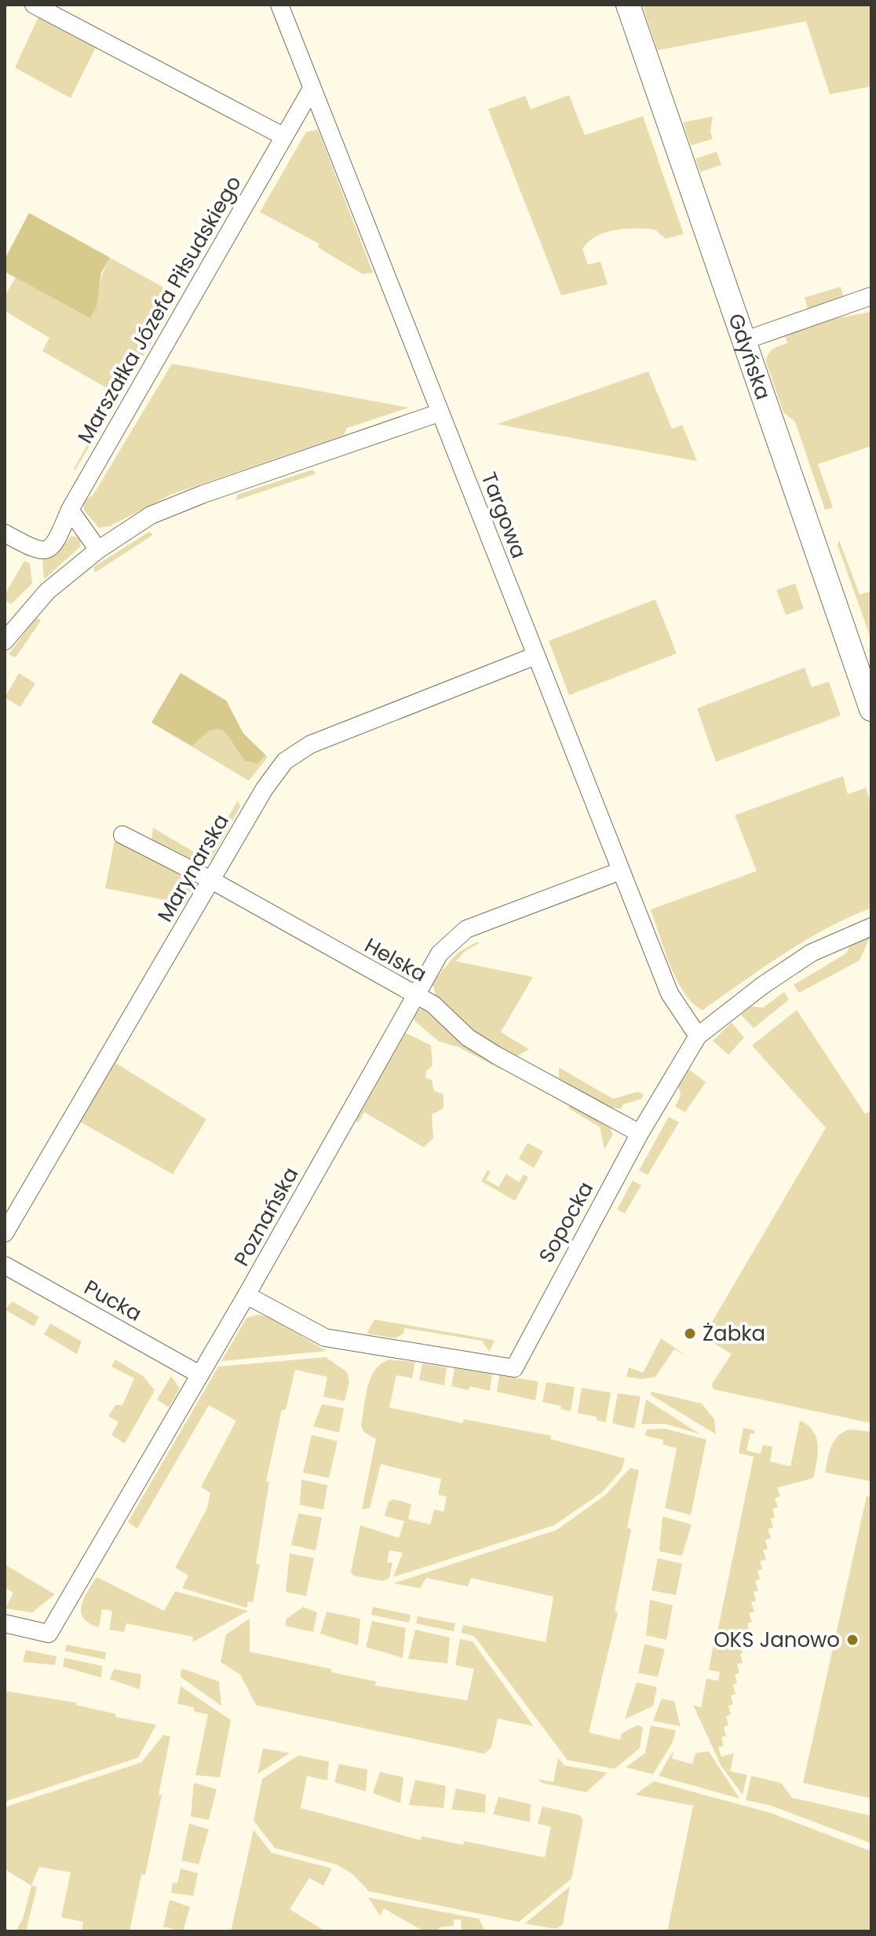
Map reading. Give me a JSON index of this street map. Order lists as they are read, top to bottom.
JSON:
{
  "streets": {
    "street": [
      "Marszałka Józefa Piłsudskiego",
      "Gdyńska",
      "Targowa",
      "Marynarska",
      "Helska",
      "Poznańska",
      "Sopocka",
      "Pucka"
    ]
  },
  "crossings": [
    ["Marszałka Józefa Piłsudskiego", "Targowa"],
    ["Targowa", "Marynarska"],
    ["Targowa", "Poznańska"],
    ["Targowa", "Sopocka"],
    ["Marynarska", "Helska"],
    ["Helska", "Poznańska"],
    ["Helska", "Sopocka"],
    ["Poznańska", "Sopocka"],
    ["Poznańska", "Pucka"]
  ],
  "places": ["Żabka", "OKS Janowo"]
}
